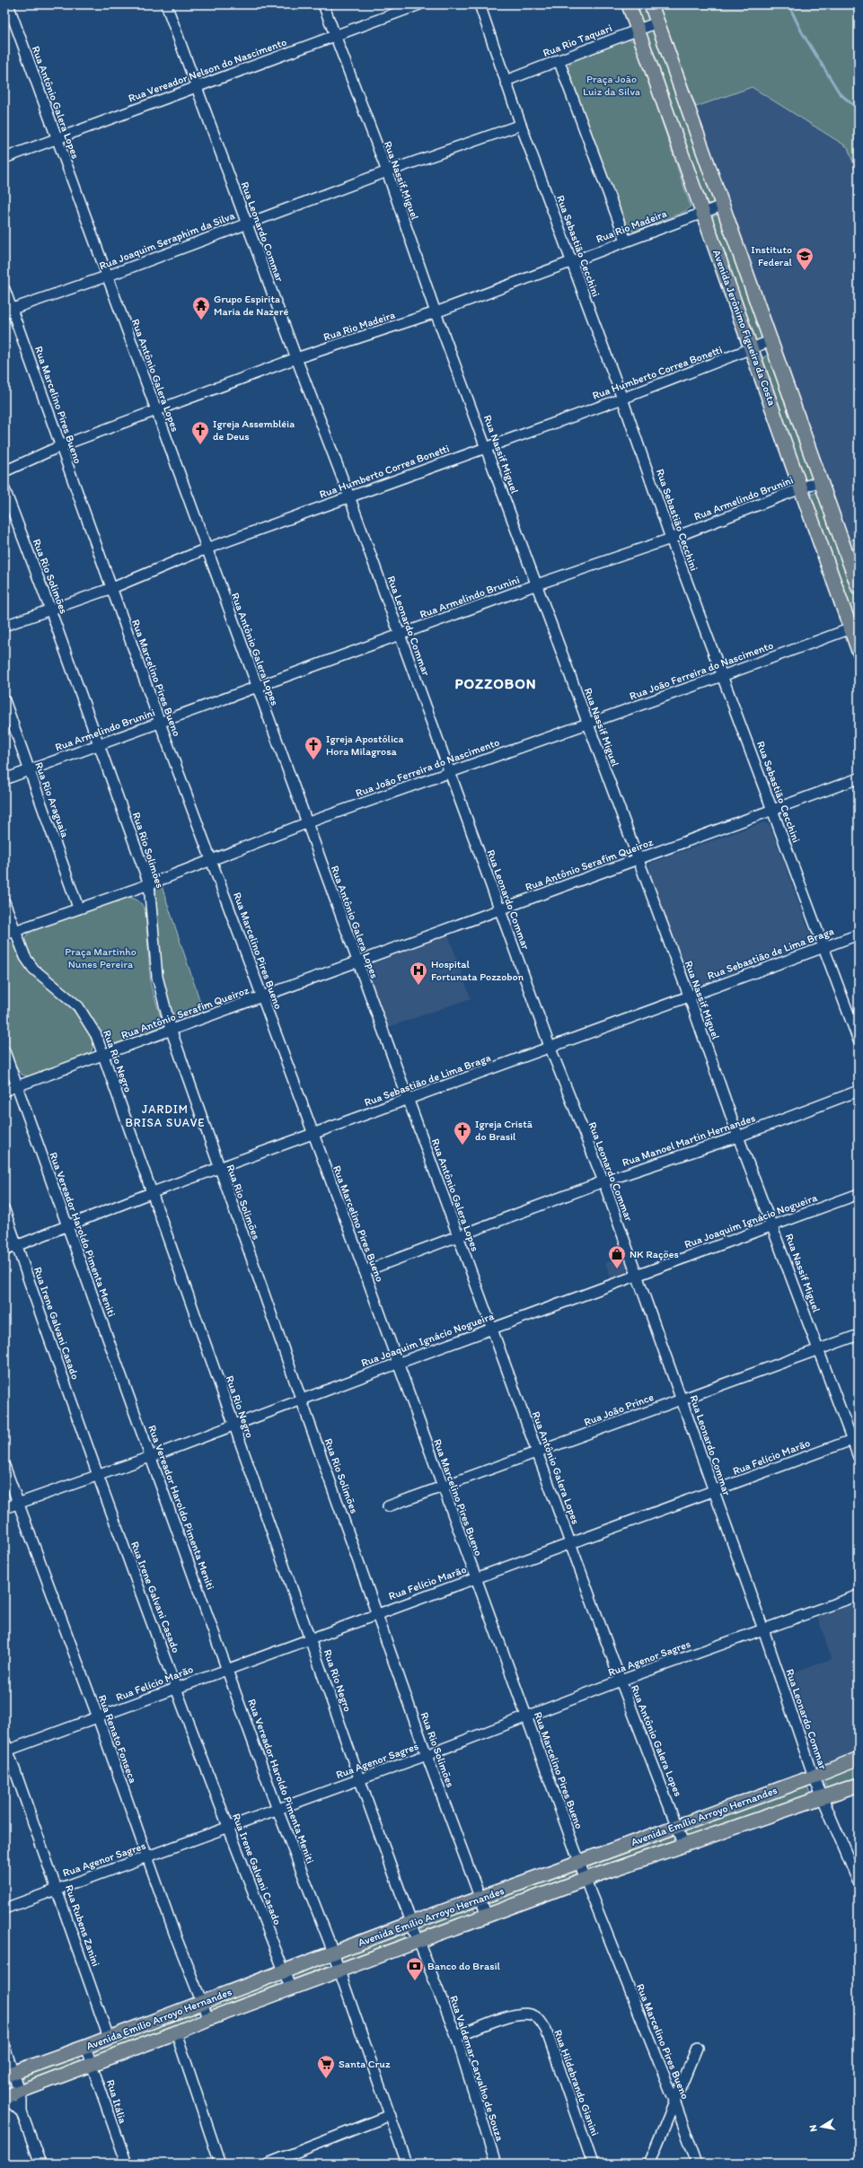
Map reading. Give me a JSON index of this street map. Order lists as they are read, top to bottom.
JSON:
{
  "streets": {
    "main road": ["Avenida Jerônimo Figueira da Costa", "Avenida Emílio Arroyo Hernandes"],
    "street": [
      "Rua Rio Taquari",
      "Rua Vereador Nelson do Nascimento",
      "Rua Antônio Galera Lopes",
      "Rua Nassif Miguel",
      "Rua Rio Madeira",
      "Rua Leonardo Commar",
      "Rua Joaquim Seraphim da Silva",
      "Rua Sebastião Cecchini",
      "Rua Humberto Correa Bonetti",
      "Rua Marcelino Pires Bueno",
      "Rua Armelindo Brunini",
      "Rua Rio Solimões",
      "Rua João Ferreira do Nascimento",
      "Rua Rio Araguaia",
      "Rua Antônio Serafim Queiroz",
      "Rua Sebastião de Lima Braga",
      "Rua Rio Negro",
      "Rua Manoel Martin Hernandes",
      "Rua Joaquim Ignácio Nogueira",
      "Rua Vereador Haroldo Pimenta Meniti",
      "Rua Irene Galvani Casado",
      "Rua João Prince",
      "Rua Felício Marão",
      "Rua Agenor Sagres",
      "Rua Renato Fonseca",
      "Rua Rubens Zanini",
      "Rua Valdemar Carvalho de Souza",
      "Rua Hildebrando Gianini",
      "Rua Itália"
    ]
  },
  "crossings": [
    ["Rua Rio Taquari", "Rua Sebastião Cecchini"],
    ["Rua Rio Taquari", "Avenida Jerônimo Figueira da Costa"],
    ["Rua Vereador Nelson do Nascimento", "Rua Antônio Galera Lopes"],
    ["Rua Vereador Nelson do Nascimento", "Rua Nassif Miguel"],
    ["Rua Vereador Nelson do Nascimento", "Rua Leonardo Commar"],
    ["Rua Antônio Galera Lopes", "Rua Rio Madeira"],
    ["Rua Antônio Galera Lopes", "Rua Joaquim Seraphim da Silva"],
    ["Rua Antônio Galera Lopes", "Rua Humberto Correa Bonetti"],
    ["Rua Antônio Galera Lopes", "Rua Armelindo Brunini"],
    ["Rua Antônio Galera Lopes", "Rua João Ferreira do Nascimento"],
    ["Rua Antônio Galera Lopes", "Rua Antônio Serafim Queiroz"],
    ["Rua Antônio Galera Lopes", "Rua Sebastião de Lima Braga"],
    ["Rua Antônio Galera Lopes", "Rua Manoel Martin Hernandes"],
    ["Rua Antônio Galera Lopes", "Rua Joaquim Ignácio Nogueira"],
    ["Rua Antônio Galera Lopes", "Rua João Prince"],
    ["Rua Antônio Galera Lopes", "Rua Felício Marão"],
    ["Rua Antônio Galera Lopes", "Rua Agenor Sagres"],
    ["Rua Antônio Galera Lopes", "Avenida Emílio Arroyo Hernandes"],
    ["Rua Nassif Miguel", "Rua Rio Madeira"],
    ["Rua Nassif Miguel", "Rua Joaquim Seraphim da Silva"],
    ["Rua Nassif Miguel", "Rua Humberto Correa Bonetti"],
    ["Rua Nassif Miguel", "Rua Armelindo Brunini"],
    ["Rua Nassif Miguel", "Rua João Ferreira do Nascimento"],
    ["Rua Nassif Miguel", "Rua Antônio Serafim Queiroz"],
    ["Rua Nassif Miguel", "Rua Sebastião de Lima Braga"],
    ["Rua Nassif Miguel", "Rua Manoel Martin Hernandes"],
    ["Rua Nassif Miguel", "Rua Joaquim Ignácio Nogueira"],
    ["Rua Nassif Miguel", "Rua João Prince"],
    ["Rua Nassif Miguel", "Rua Felício Marão"],
    ["Rua Rio Madeira", "Rua Leonardo Commar"],
    ["Rua Rio Madeira", "Rua Sebastião Cecchini"],
    ["Rua Rio Madeira", "Avenida Jerônimo Figueira da Costa"],
    ["Rua Rio Madeira", "Rua Marcelino Pires Bueno"],
    ["Rua Leonardo Commar", "Rua Joaquim Seraphim da Silva"],
    ["Rua Leonardo Commar", "Rua Humberto Correa Bonetti"],
    ["Rua Leonardo Commar", "Rua Armelindo Brunini"],
    ["Rua Leonardo Commar", "Rua João Ferreira do Nascimento"],
    ["Rua Leonardo Commar", "Rua Antônio Serafim Queiroz"],
    ["Rua Leonardo Commar", "Rua Sebastião de Lima Braga"],
    ["Rua Leonardo Commar", "Rua Manoel Martin Hernandes"],
    ["Rua Leonardo Commar", "Rua Joaquim Ignácio Nogueira"],
    ["Rua Leonardo Commar", "Rua João Prince"],
    ["Rua Leonardo Commar", "Rua Felício Marão"],
    ["Rua Leonardo Commar", "Rua Agenor Sagres"],
    ["Rua Leonardo Commar", "Avenida Emílio Arroyo Hernandes"],
    ["Rua Joaquim Seraphim da Silva", "Rua Sebastião Cecchini"],
    ["Rua Joaquim Seraphim da Silva", "Rua Marcelino Pires Bueno"],
    ["Rua Sebastião Cecchini", "Rua Humberto Correa Bonetti"],
    ["Rua Sebastião Cecchini", "Rua Armelindo Brunini"],
    ["Rua Sebastião Cecchini", "Rua João Ferreira do Nascimento"],
    ["Rua Sebastião Cecchini", "Rua Antônio Serafim Queiroz"],
    ["Rua Sebastião Cecchini", "Rua Sebastião de Lima Braga"],
    ["Avenida Jerônimo Figueira da Costa", "Rua Humberto Correa Bonetti"],
    ["Avenida Jerônimo Figueira da Costa", "Rua Armelindo Brunini"],
    ["Avenida Jerônimo Figueira da Costa", "Rua João Ferreira do Nascimento"],
    ["Rua Humberto Correa Bonetti", "Rua Marcelino Pires Bueno"],
    ["Rua Humberto Correa Bonetti", "Rua Rio Solimões"],
    ["Rua Marcelino Pires Bueno", "Rua Armelindo Brunini"],
    ["Rua Marcelino Pires Bueno", "Rua João Ferreira do Nascimento"],
    ["Rua Marcelino Pires Bueno", "Rua Antônio Serafim Queiroz"],
    ["Rua Marcelino Pires Bueno", "Rua Sebastião de Lima Braga"],
    ["Rua Marcelino Pires Bueno", "Rua Manoel Martin Hernandes"],
    ["Rua Marcelino Pires Bueno", "Rua Joaquim Ignácio Nogueira"],
    ["Rua Marcelino Pires Bueno", "Rua João Prince"],
    ["Rua Marcelino Pires Bueno", "Rua Felício Marão"],
    ["Rua Marcelino Pires Bueno", "Rua Agenor Sagres"],
    ["Rua Marcelino Pires Bueno", "Avenida Emílio Arroyo Hernandes"],
    ["Rua Armelindo Brunini", "Rua Rio Solimões"],
    ["Rua Armelindo Brunini", "Rua Rio Araguaia"],
    ["Rua Rio Solimões", "Rua João Ferreira do Nascimento"],
    ["Rua Rio Solimões", "Rua Antônio Serafim Queiroz"],
    ["Rua Rio Solimões", "Rua Sebastião de Lima Braga"],
    ["Rua Rio Solimões", "Rua Joaquim Ignácio Nogueira"],
    ["Rua Rio Solimões", "Rua Felício Marão"],
    ["Rua Rio Solimões", "Rua Agenor Sagres"],
    ["Rua Rio Solimões", "Avenida Emílio Arroyo Hernandes"],
    ["Rua João Ferreira do Nascimento", "Rua Rio Araguaia"],
    ["Rua João Ferreira do Nascimento", "Rua Rio Negro"],
    ["Rua Antônio Serafim Queiroz", "Rua Rio Negro"],
    ["Rua Antônio Serafim Queiroz", "Rua Vereador Haroldo Pimenta Meniti"],
    ["Rua Sebastião de Lima Braga", "Rua Rio Negro"],
    ["Rua Sebastião de Lima Braga", "Rua Vereador Haroldo Pimenta Meniti"],
    ["Rua Sebastião de Lima Braga", "Rua Irene Galvani Casado"],
    ["Rua Rio Negro", "Rua Joaquim Ignácio Nogueira"],
    ["Rua Rio Negro", "Rua Felício Marão"],
    ["Rua Rio Negro", "Rua Agenor Sagres"],
    ["Rua Rio Negro", "Avenida Emílio Arroyo Hernandes"],
    ["Rua Rio Negro", "Rua Valdemar Carvalho de Souza"],
    ["Rua Joaquim Ignácio Nogueira", "Rua Vereador Haroldo Pimenta Meniti"],
    ["Rua Joaquim Ignácio Nogueira", "Rua Irene Galvani Casado"],
    ["Rua Joaquim Ignácio Nogueira", "Rua Renato Fonseca"],
    ["Rua Vereador Haroldo Pimenta Meniti", "Rua Felício Marão"],
    ["Rua Vereador Haroldo Pimenta Meniti", "Rua Agenor Sagres"],
    ["Rua Vereador Haroldo Pimenta Meniti", "Avenida Emílio Arroyo Hernandes"],
    ["Rua Irene Galvani Casado", "Rua Felício Marão"],
    ["Rua Irene Galvani Casado", "Rua Agenor Sagres"],
    ["Rua Irene Galvani Casado", "Avenida Emílio Arroyo Hernandes"],
    ["Rua Felício Marão", "Rua Renato Fonseca"],
    ["Rua Felício Marão", "Rua Rubens Zanini"],
    ["Rua Agenor Sagres", "Rua Renato Fonseca"],
    ["Rua Agenor Sagres", "Rua Rubens Zanini"],
    ["Rua Renato Fonseca", "Avenida Emílio Arroyo Hernandes"],
    ["Avenida Emílio Arroyo Hernandes", "Rua Rubens Zanini"],
    ["Avenida Emílio Arroyo Hernandes", "Rua Valdemar Carvalho de Souza"],
    ["Avenida Emílio Arroyo Hernandes", "Rua Itália"],
    ["Rua Valdemar Carvalho de Souza", "Rua Hildebrando Gianini"]
  ],
  "districts": ["POZZOBON", "JARDIM BRISA SUAVE"],
  "parks": ["Praça João Luiz da Silva", "Praça Martinho Nunes Pereira"],
  "places": {
    "school or university": ["Instituto Federal"],
    "temple": ["Grupo Espirita Maria de Nazeré"],
    "church": ["Igreja Assembléia de Deus", "Igreja Apostólica Hora Milagrosa", "Igreja Cristã do Brasil"],
    "hospital": ["Hospital Fortunata Pozzobon"],
    "shop": ["NK Rações"],
    "bank": ["Banco do Brasil"],
    "supermarket": ["Santa Cruz"]
  },
  "north": "left"
}
